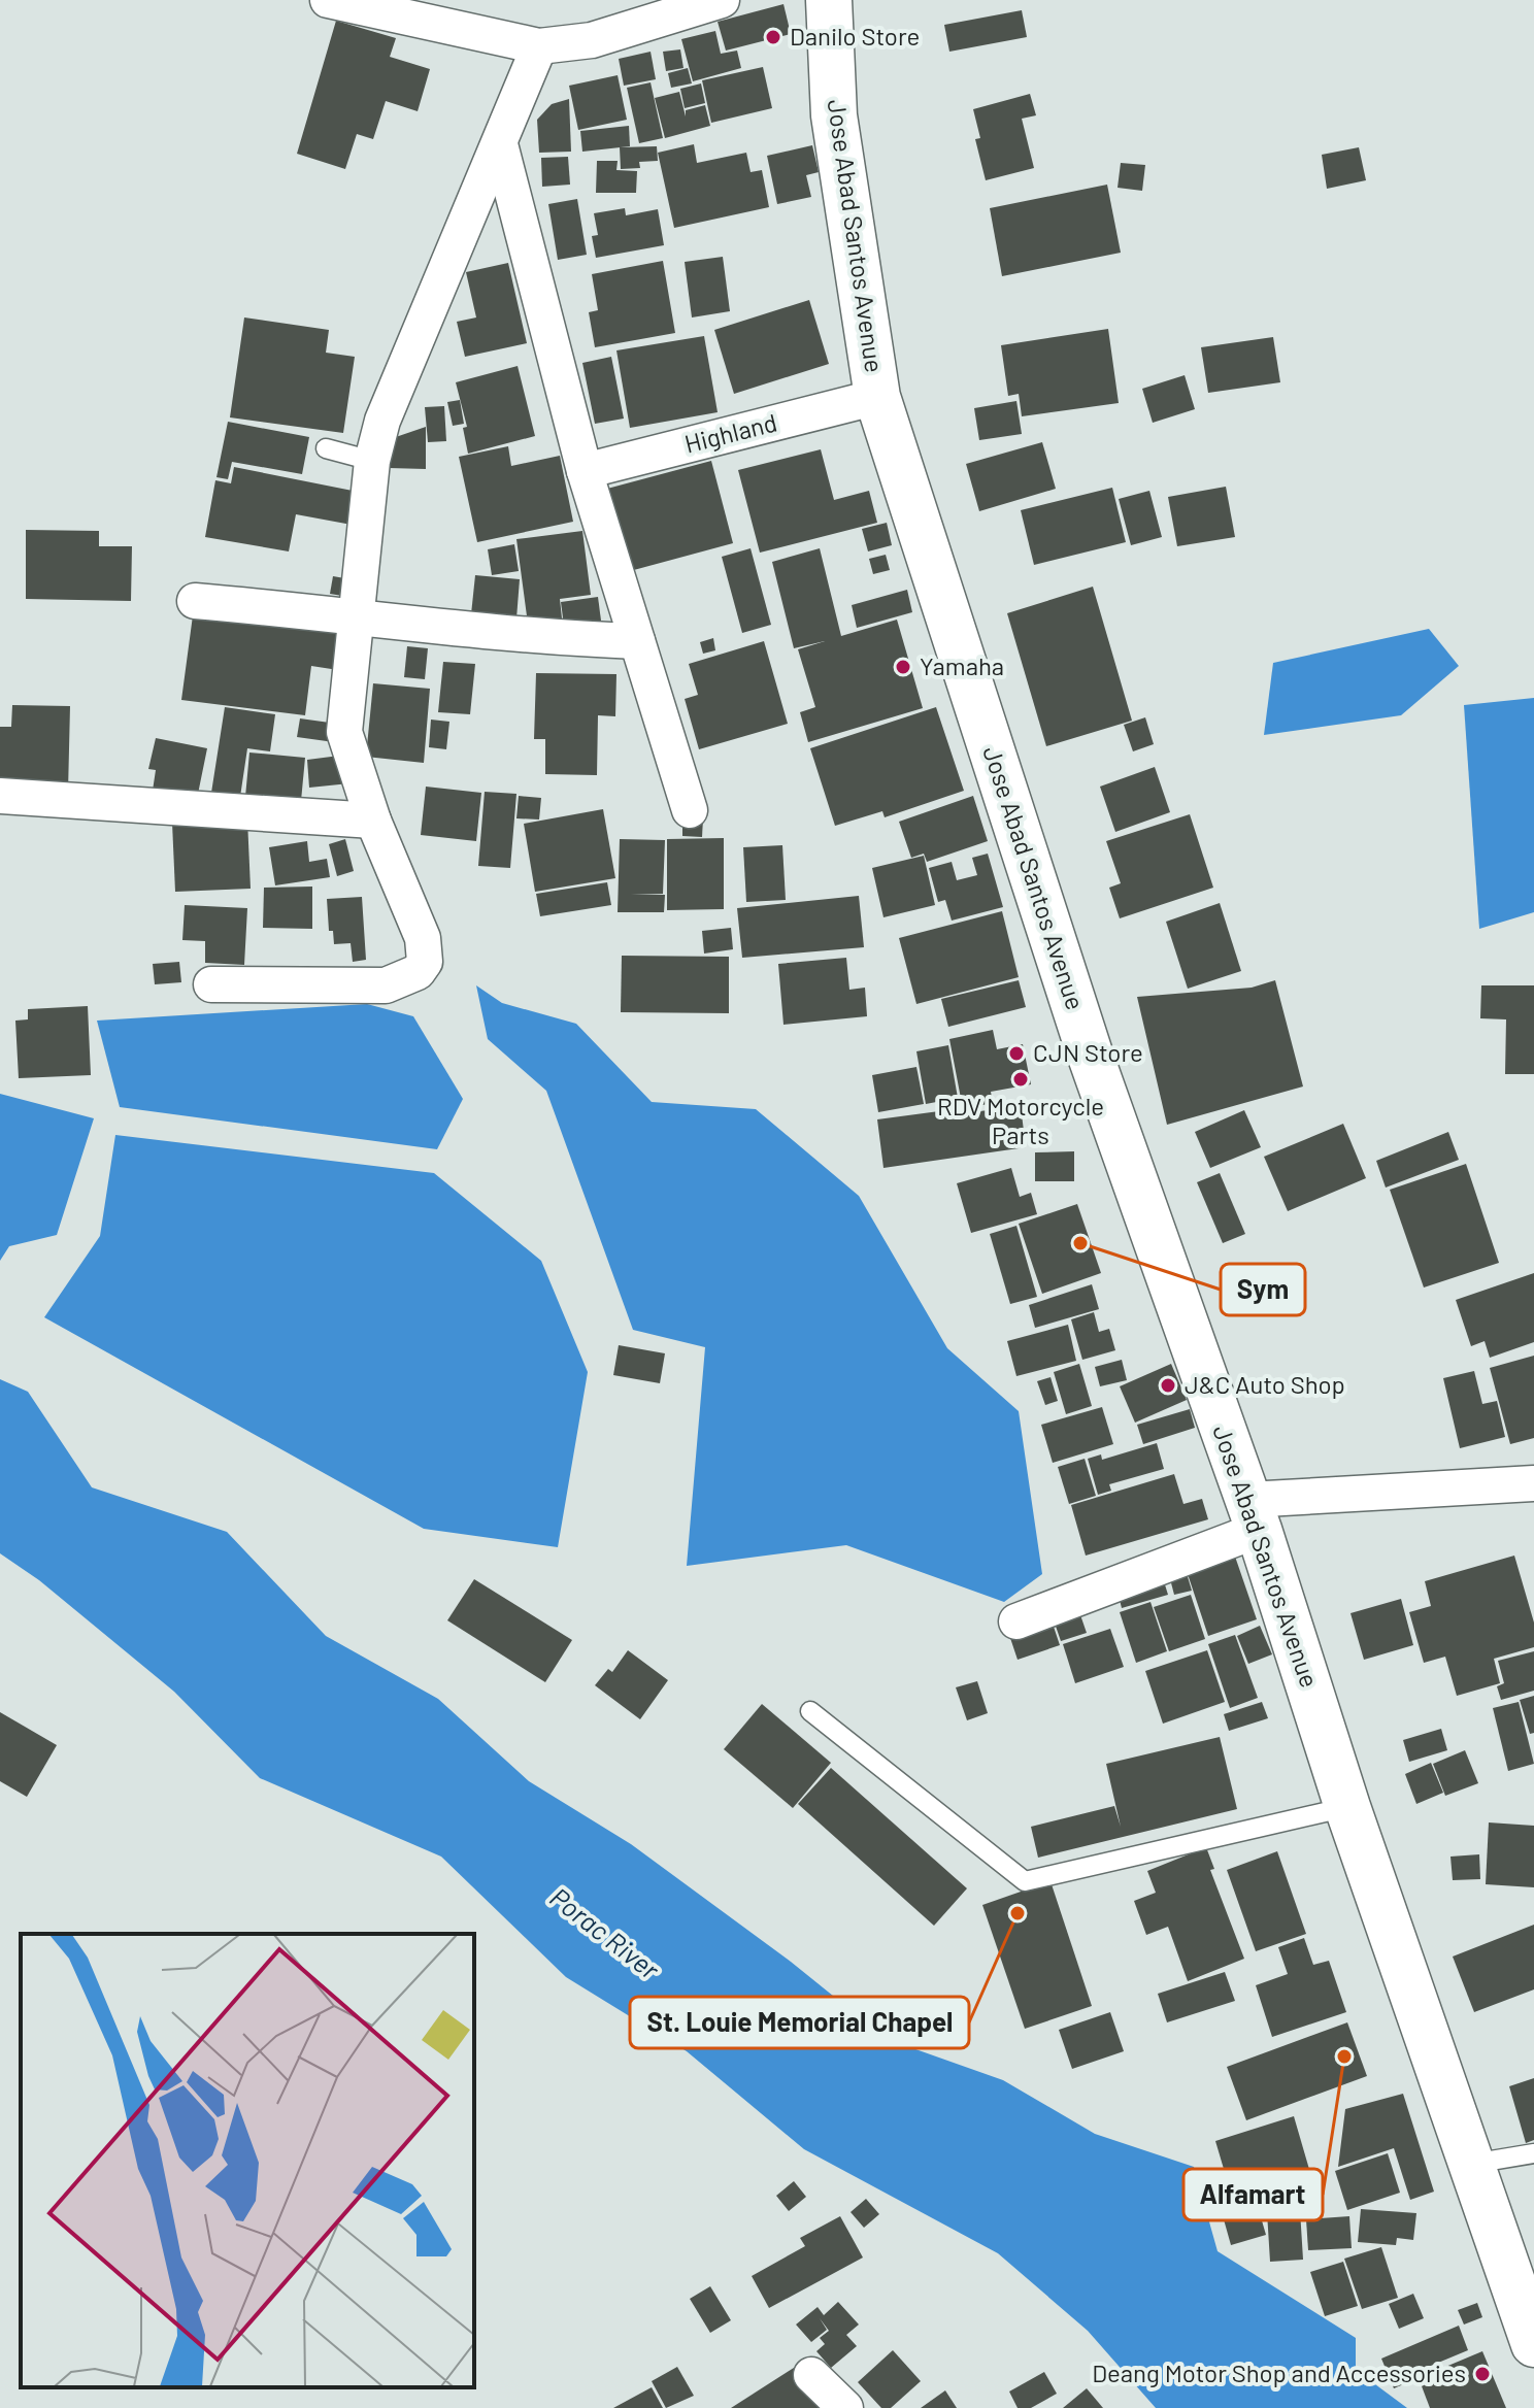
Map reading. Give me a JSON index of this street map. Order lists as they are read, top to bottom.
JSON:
{
  "streets": {
    "main road": ["Jose Abad Santos Avenue"],
    "street": ["Highland"]
  },
  "crossings": [
    ["Jose Abad Santos Avenue", "Highland"]
  ],
  "water": ["Porac River"],
  "places": [
    "Danilo Store",
    "Yamaha",
    "CJN Store",
    "RDV Motorcycle Parts",
    "Sym",
    "J&C Auto Shop",
    "St. Louie Memorial Chapel",
    "Alfamart",
    "Deang Motor Shop and Accessories"
  ]
}
